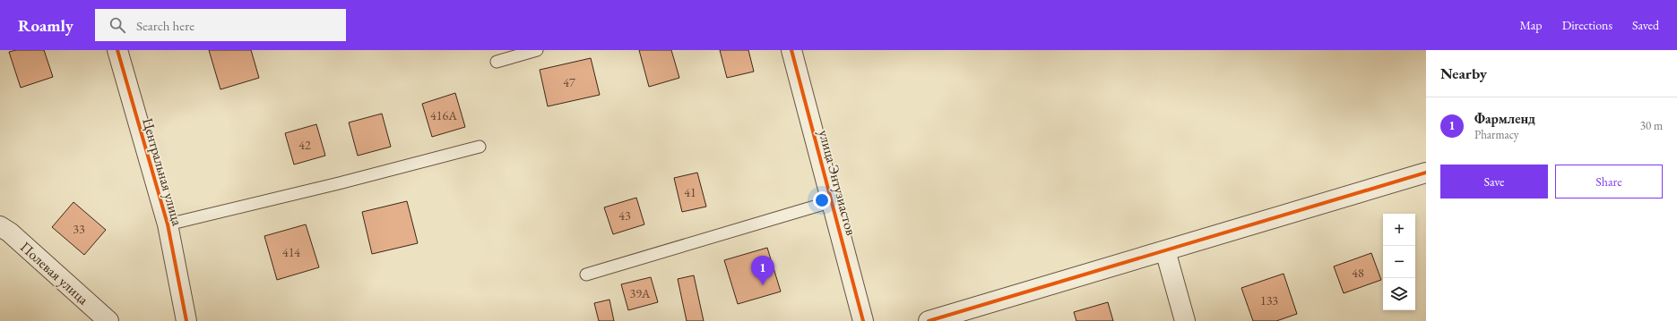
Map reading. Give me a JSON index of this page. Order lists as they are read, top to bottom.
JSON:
{
  "streets": {
    "street": ["Центральная улица", "улица Энтузиастов", "Полевая улица"]
  },
  "house_numbers": [
    "47",
    "416А",
    "42",
    "41",
    "43",
    "33",
    "414",
    "48",
    "39А",
    "133"
  ],
  "page": {
    "header": "Roamly",
    "search": "Search here",
    "nav": ["Map", "Directions", "Saved"],
    "heading": "Nearby",
    "list": [
      {
        "mark": "1",
        "name": "Фармленд",
        "note": "Pharmacy",
        "value": "30 m"
      }
    ],
    "buttons": ["Save", "Share"],
    "map_buttons": ["+", "−"],
    "pins": "1"
  }
}
